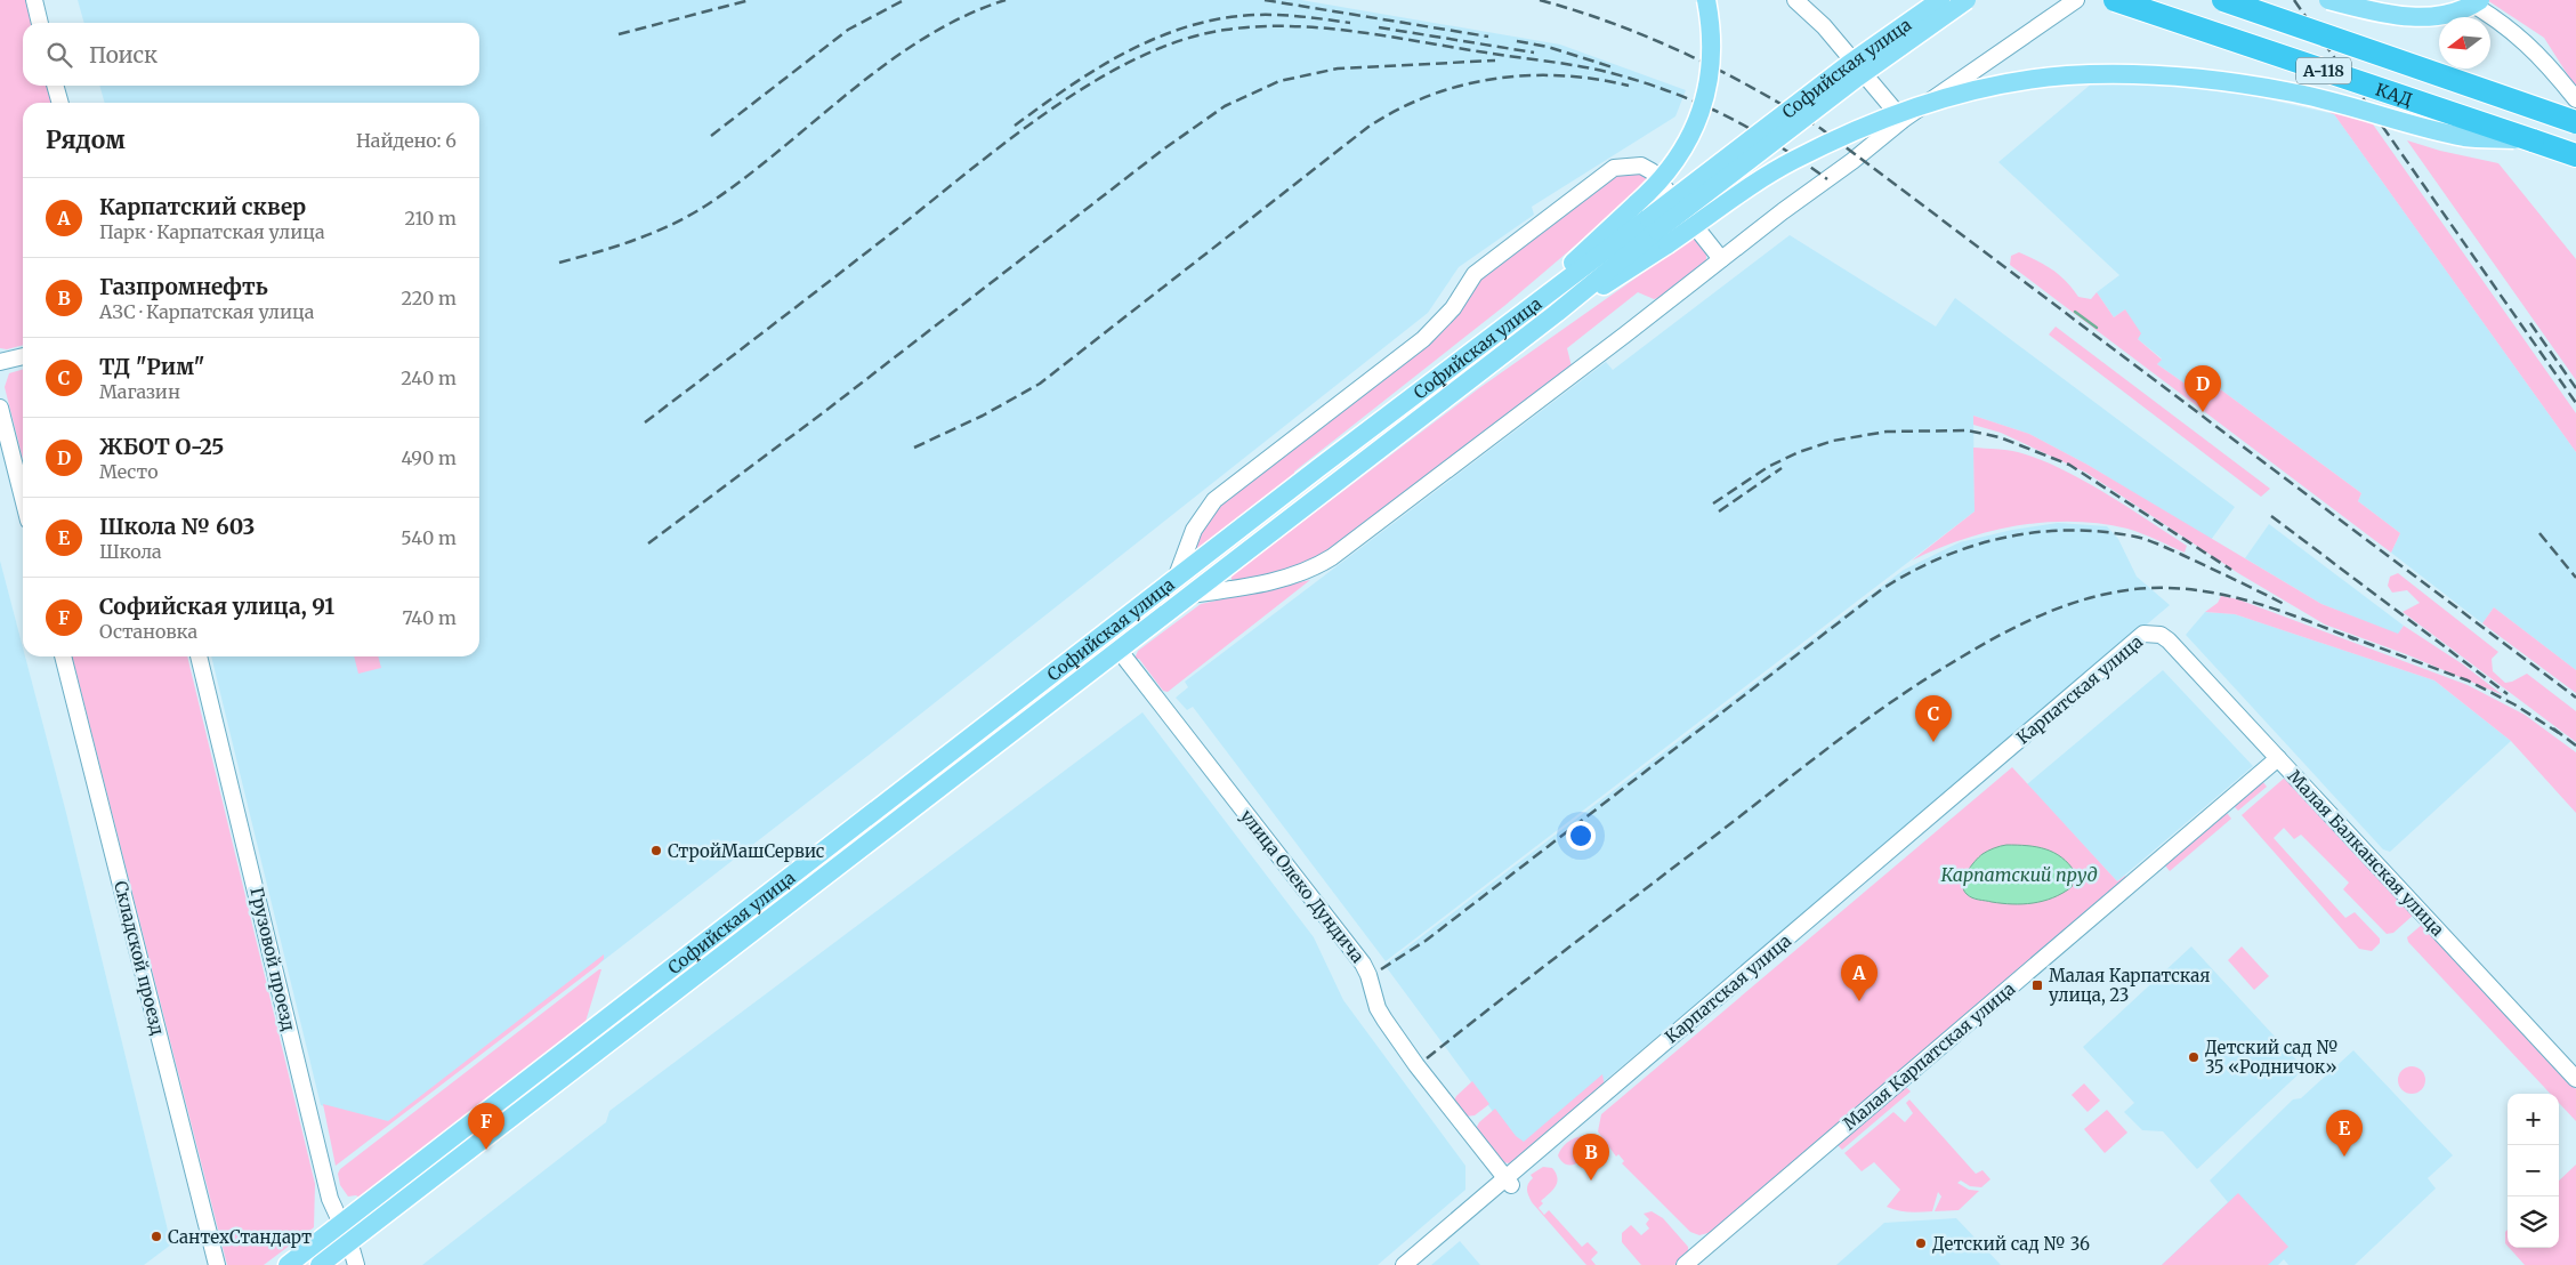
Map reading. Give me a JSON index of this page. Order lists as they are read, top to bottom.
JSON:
{
  "streets": {
    "highway": ["А-118", "КАД"],
    "main road": ["Софийская улица"],
    "street": [
      "Карпатская улица",
      "Малая Балканская улица",
      "улица Олеко Дундича",
      "Складской проезд",
      "Грузовой проезд",
      "Малая Карпатская улица"
    ]
  },
  "crossings": [
    ["Софийская улица", "улица Олеко Дундича"],
    ["Софийская улица", "Грузовой проезд"],
    ["Карпатская улица", "Малая Балканская улица"],
    ["Карпатская улица", "улица Олеко Дундича"],
    ["Малая Балканская улица", "Малая Карпатская улица"]
  ],
  "water": ["Карпатский пруд"],
  "places": {
    "other": [
      "СтройМашСервис",
      "Детский сад № 35 «Родничок»",
      "СантехСтандарт",
      "Детский сад № 36"
    ],
    "transit": ["Малая Карпатская улица, 23"]
  },
  "north": "left",
  "page": {
    "search": "Поиск",
    "heading": ["Рядом", "Найдено: 6"],
    "list": [
      {
        "mark": "A",
        "name": "Карпатский сквер",
        "note": "Парк · Карпатская улица",
        "value": "210 m"
      },
      {
        "mark": "B",
        "name": "Газпромнефть",
        "note": "АЗС · Карпатская улица",
        "value": "220 m"
      },
      {
        "mark": "C",
        "name": "ТД \"Рим\"",
        "note": "Магазин",
        "value": "240 m"
      },
      {
        "mark": "D",
        "name": "ЖБОТ О-25",
        "note": "Место",
        "value": "490 m"
      },
      {
        "mark": "E",
        "name": "Школа № 603",
        "note": "Школа",
        "value": "540 m"
      },
      {
        "mark": "F",
        "name": "Софийская улица, 91",
        "note": "Остановка",
        "value": "740 m"
      }
    ],
    "pins": [
      "D",
      "C",
      "A",
      "F",
      "E",
      "B"
    ],
    "map_buttons": ["+", "−"]
  }
}
